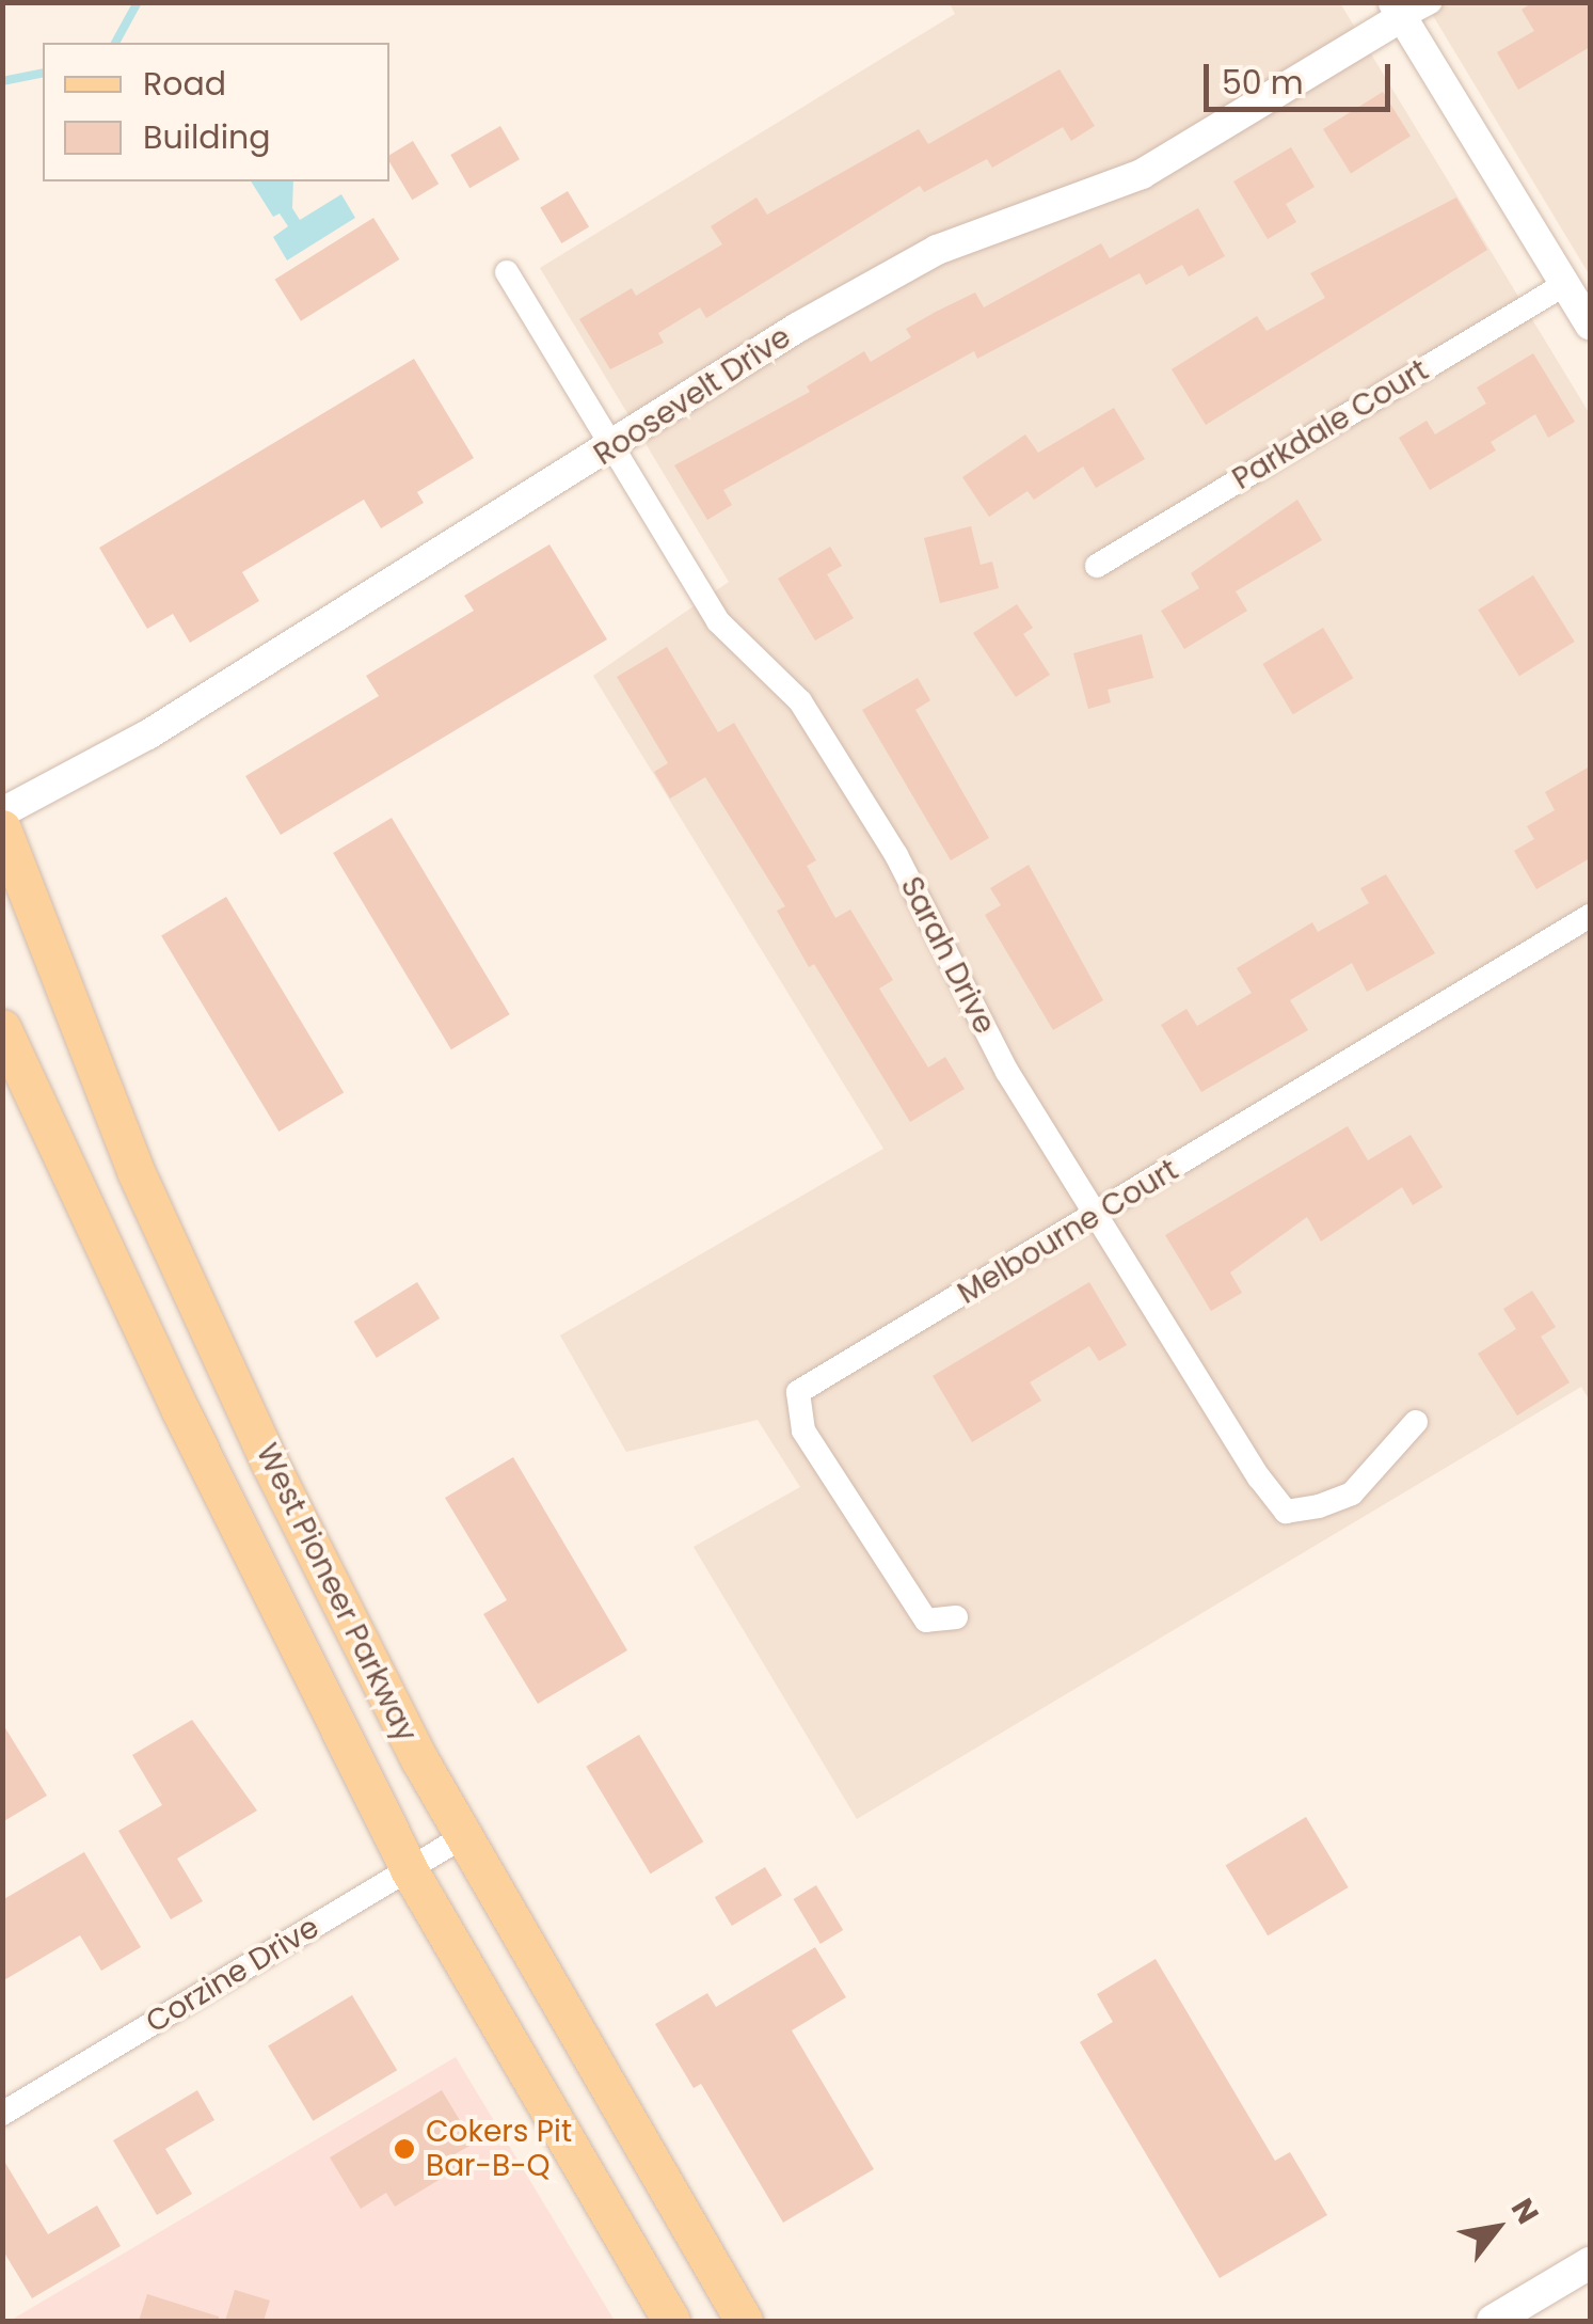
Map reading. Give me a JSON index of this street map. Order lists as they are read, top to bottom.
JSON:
{
  "streets": {
    "main road": ["West Pioneer Parkway"],
    "street": [
      "Roosevelt Drive",
      "Parkdale Court",
      "Sarah Drive",
      "Melbourne Court",
      "Corzine Drive"
    ]
  },
  "crossings": [
    ["Roosevelt Drive", "Sarah Drive"],
    ["Sarah Drive", "Melbourne Court"],
    ["West Pioneer Parkway", "Corzine Drive"]
  ],
  "places": ["Cokers Pit Bar-B-Q"],
  "legend": ["Road", "Building"],
  "scale_bar": "50 m",
  "north": "top right"
}
